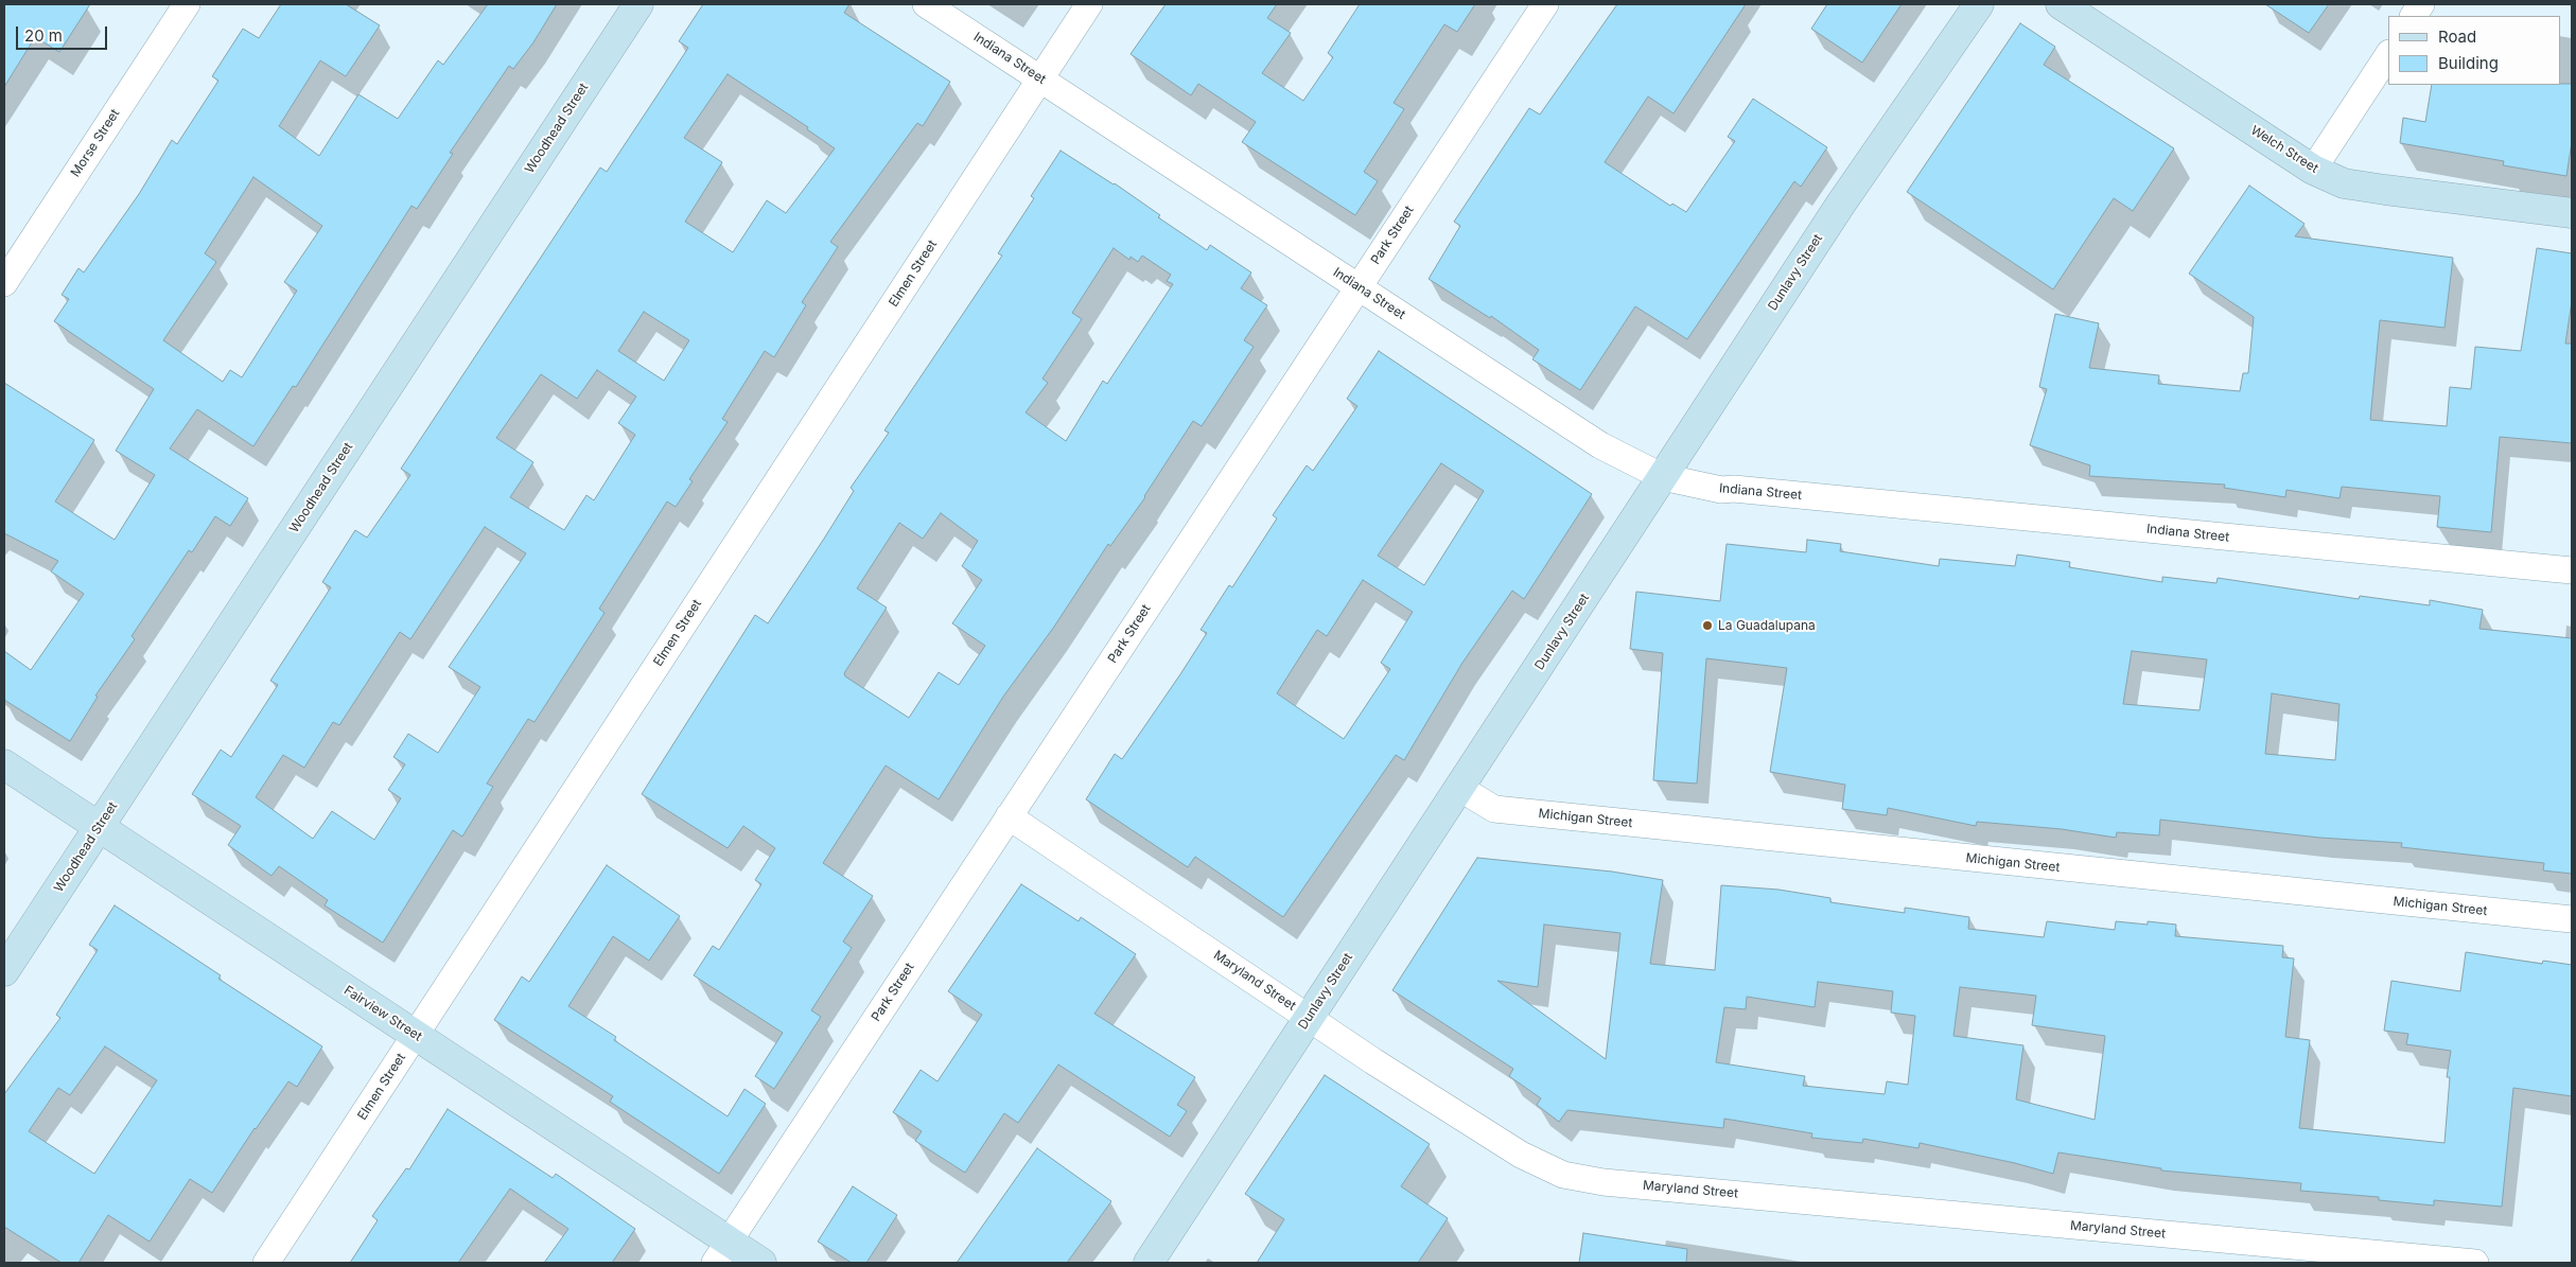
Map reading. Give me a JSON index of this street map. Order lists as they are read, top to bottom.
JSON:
{
  "streets": {
    "street": [
      "Indiana Street",
      "Woodhead Street",
      "Morse Street",
      "Welch Street",
      "Park Street",
      "Dunlavy Street",
      "Elmen Street",
      "Michigan Street",
      "Maryland Street",
      "Fairview Street"
    ]
  },
  "crossings": [
    ["Indiana Street", "Park Street"],
    ["Indiana Street", "Dunlavy Street"],
    ["Indiana Street", "Elmen Street"],
    ["Woodhead Street", "Fairview Street"],
    ["Park Street", "Maryland Street"],
    ["Park Street", "Fairview Street"],
    ["Dunlavy Street", "Michigan Street"],
    ["Dunlavy Street", "Maryland Street"],
    ["Elmen Street", "Fairview Street"]
  ],
  "places": ["La Guadalupana"],
  "legend": ["Road", "Building"],
  "scale_bar": "20 m"
}
